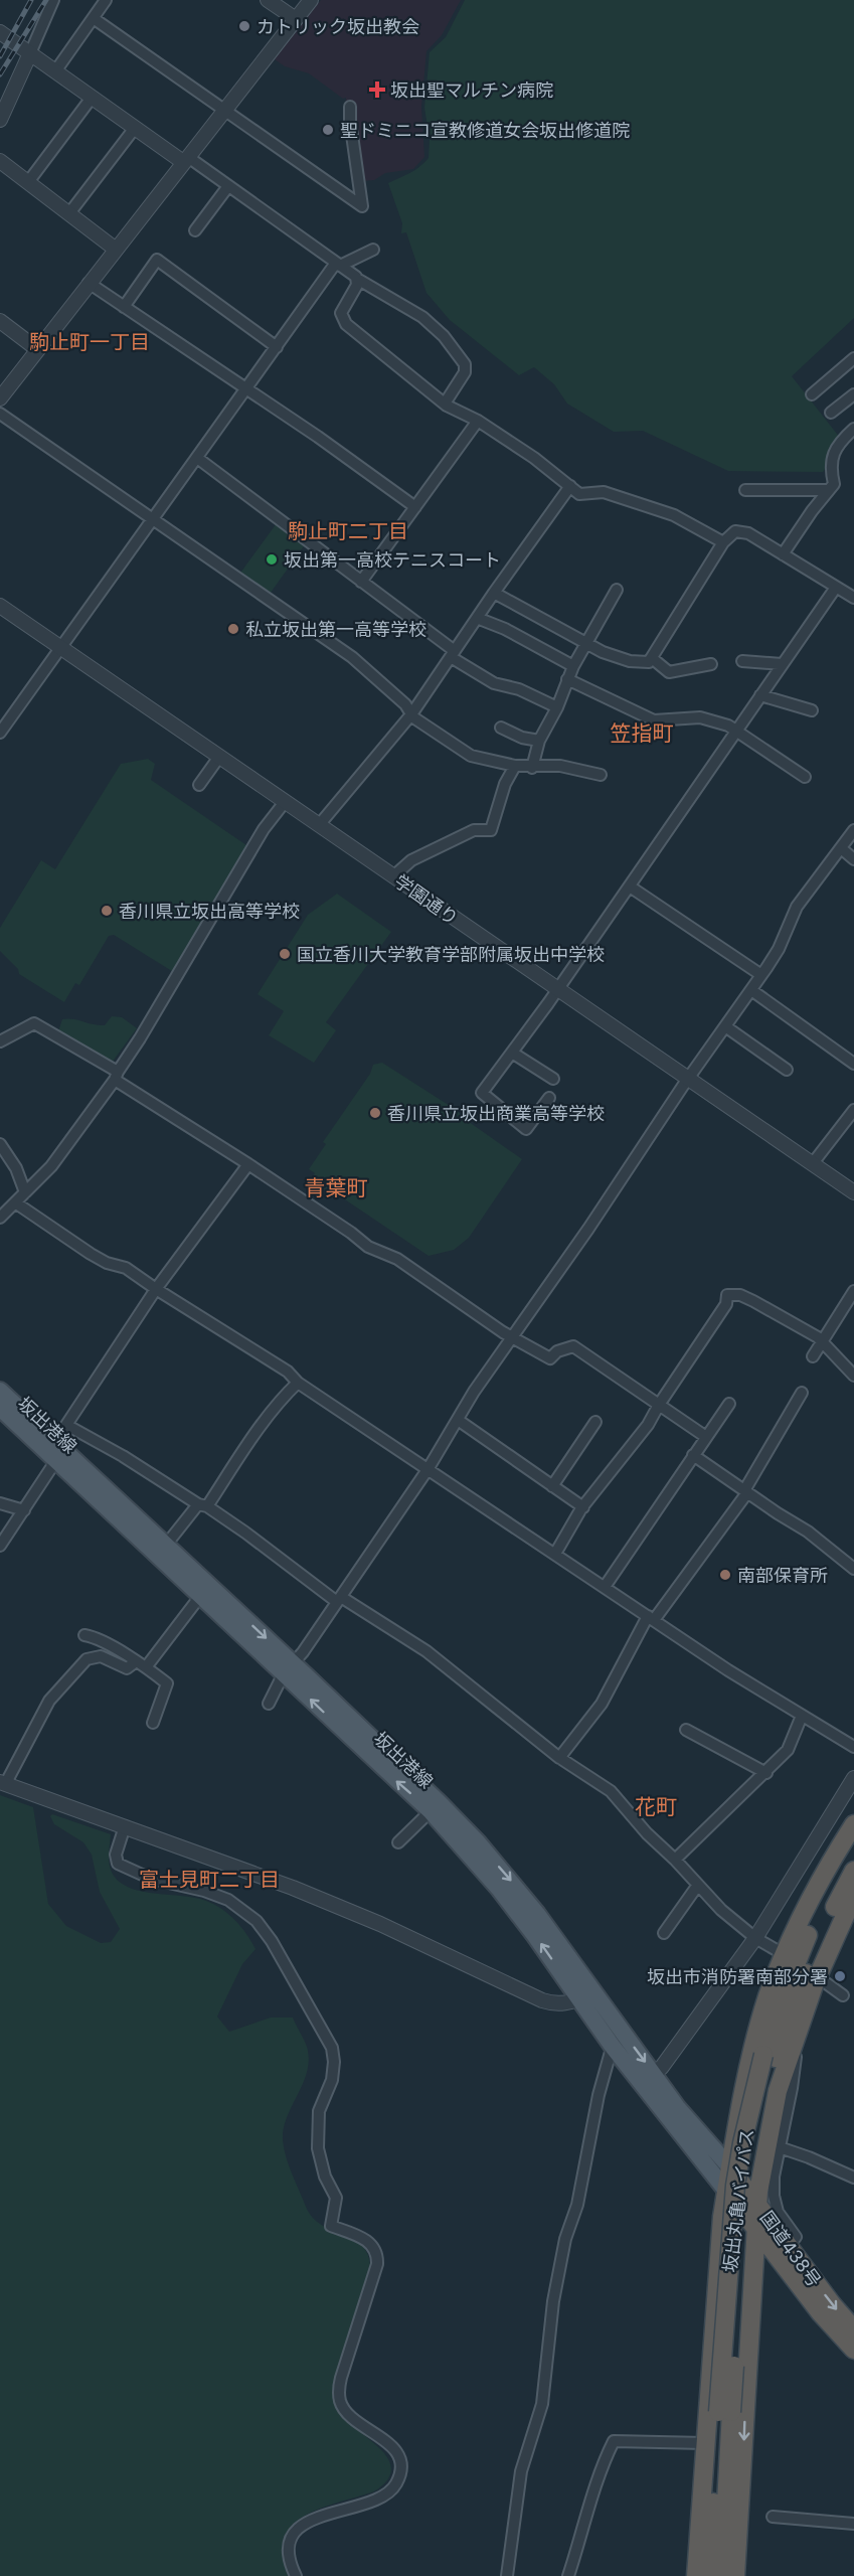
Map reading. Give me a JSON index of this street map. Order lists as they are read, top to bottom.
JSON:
{
  "streets": {
    "highway": ["坂出丸亀バイパス", "国道438号"],
    "main road": ["坂出港線"],
    "street": ["学園通り"]
  },
  "crossings": [
    ["坂出港線", "国道438号"]
  ],
  "districts": [
    "駒止町一丁目",
    "駒止町二丁目",
    "笠指町",
    "青葉町",
    "花町",
    "富士見町二丁目"
  ],
  "places": {
    "other": [
      "カトリック坂出教会",
      "聖ドミニコ宣教修道女会坂出修道院",
      "坂出第一高校テニスコート",
      "私立坂出第一高等学校",
      "香川県立坂出高等学校",
      "国立香川大学教育学部附属坂出中学校",
      "香川県立坂出商業高等学校",
      "南部保育所",
      "坂出市消防署南部分署"
    ],
    "health": ["坂出聖マルチン病院"]
  }
}
